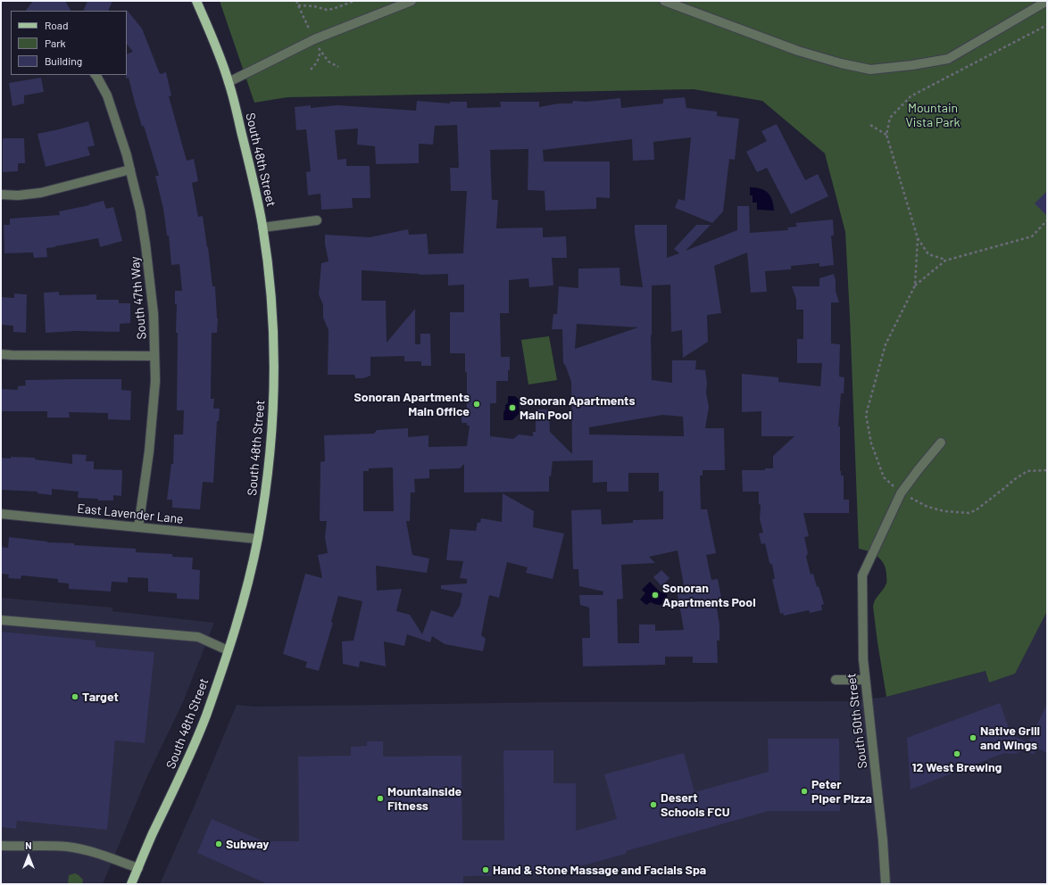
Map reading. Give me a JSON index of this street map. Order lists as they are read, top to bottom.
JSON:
{
  "streets": {
    "main road": ["South 48th Street"],
    "street": ["South 47th Way", "East Lavender Lane", "South 50th Street"]
  },
  "crossings": [
    ["South 48th Street", "East Lavender Lane"],
    ["South 47th Way", "East Lavender Lane"]
  ],
  "parks": ["Mountain Vista Park"],
  "places": [
    "Sonoran Apartments Main Office",
    "Sonoran Apartments Main Pool",
    "Sonoran Apartments Pool",
    "Target",
    "Native Grill and Wings",
    "12 West Brewing",
    "Peter Piper Pizza",
    "Mountainside Fitness",
    "Desert Schools FCU",
    "Subway",
    "Hand & Stone Massage and Facials Spa"
  ],
  "legend": ["Road", "Park", "Building"],
  "north": "top"
}
